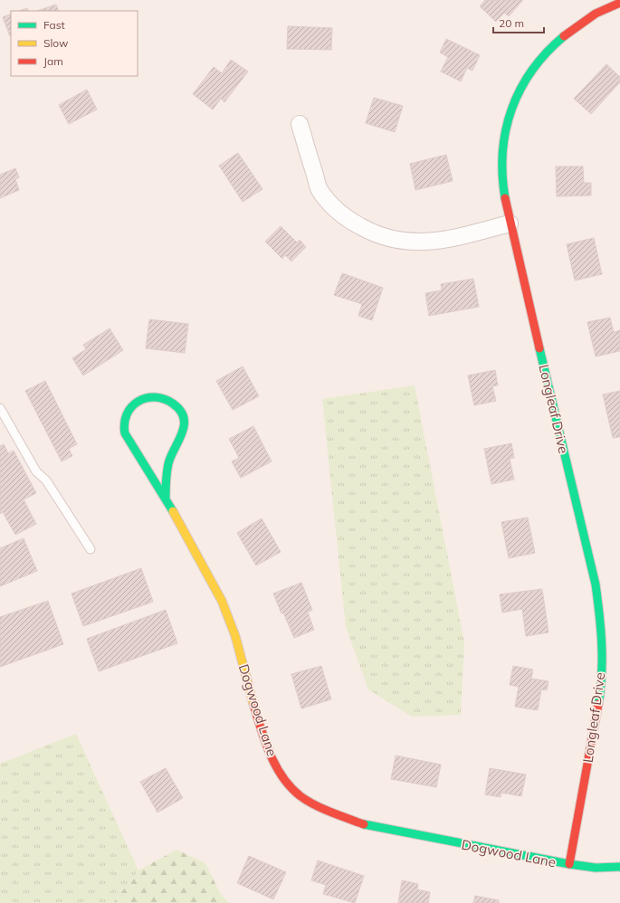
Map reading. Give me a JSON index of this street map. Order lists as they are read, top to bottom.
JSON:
{
  "streets": {
    "street": ["Longleaf Drive", "Dogwood Lane"]
  },
  "crossings": [
    ["Longleaf Drive", "Dogwood Lane"]
  ],
  "legend": ["Fast", "Slow", "Jam"],
  "scale_bar": "20 m"
}
